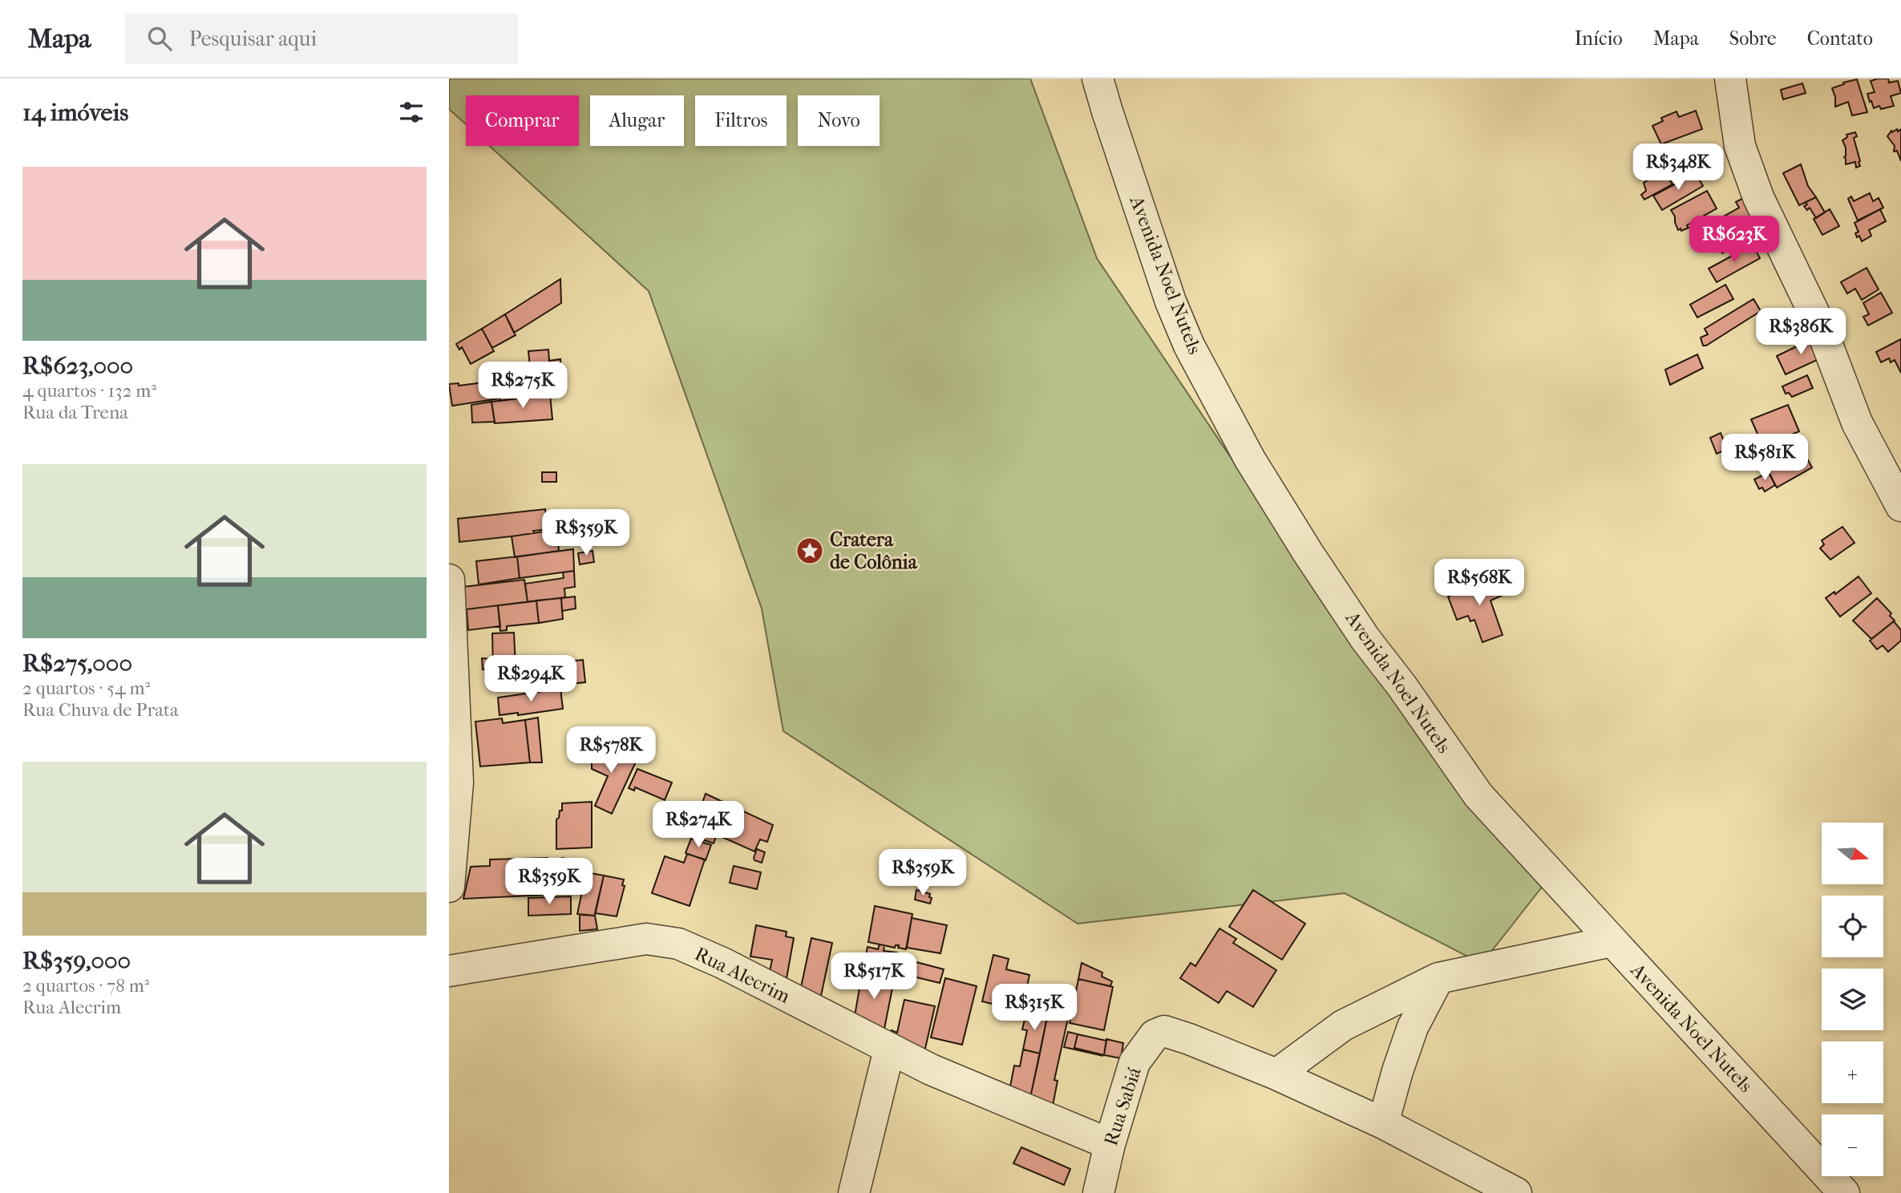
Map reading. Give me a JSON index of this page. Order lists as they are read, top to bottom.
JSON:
{
  "streets": {
    "street": ["Avenida Noel Nutels", "Rua Alecrim", "Rua Sabiá"]
  },
  "crossings": [
    ["Rua Alecrim", "Rua Sabiá"]
  ],
  "places": {
    "place": ["Cratera de Colônia"]
  },
  "north": "right",
  "page": {
    "header": "Mapa",
    "search": "Pesquisar aqui",
    "nav": [
      "Início",
      "Mapa",
      "Sobre",
      "Contato"
    ],
    "heading": "14 imóveis",
    "chip": [
      "Comprar",
      "Alugar",
      "Filtros",
      "Novo"
    ],
    "price": [
      "R$348K",
      "R$623K",
      "R$386K",
      "R$275K",
      "R$581K",
      "R$359K",
      "R$568K",
      "R$294K",
      "R$578K",
      "R$274K",
      "R$359K",
      "R$359K",
      "R$517K",
      "R$315K"
    ],
    "list": [
      {
        "name": "R$623,000",
        "note": "4 quartos · 132 m² · Rua da Trena"
      },
      {
        "name": "R$275,000",
        "note": "2 quartos · 54 m² · Rua Chuva de Prata"
      },
      {
        "name": "R$359,000",
        "note": "2 quartos · 78 m² · Rua Alecrim"
      }
    ],
    "map_buttons": ["+", "−"]
  }
}
